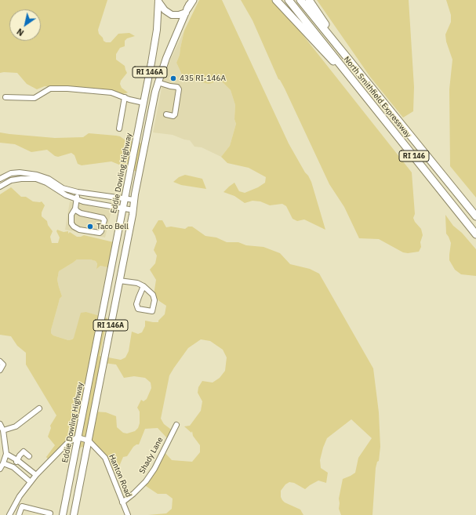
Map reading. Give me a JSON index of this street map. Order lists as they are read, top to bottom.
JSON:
{
  "streets": {
    "highway": ["North Smithfield Expressway", "RI 146"],
    "main road": ["RI 146A", "Eddie Dowling Highway"],
    "street": ["Shady Lane", "Hanton Road"]
  },
  "crossings": [
    ["RI 146A", "Hanton Road"],
    ["Shady Lane", "Hanton Road"]
  ],
  "places": ["435 RI-146A", "Taco Bell"],
  "north": "bottom left"
}
